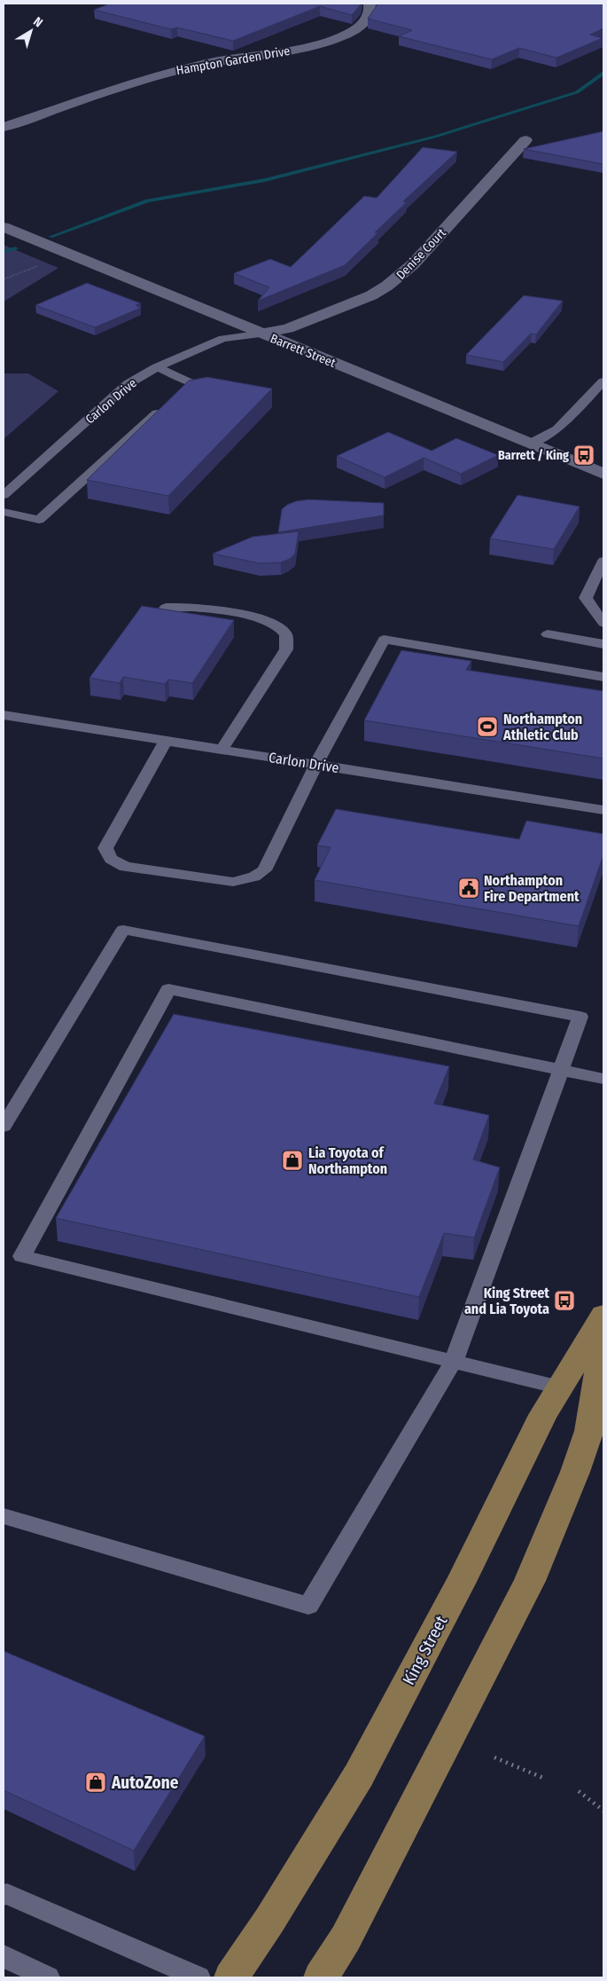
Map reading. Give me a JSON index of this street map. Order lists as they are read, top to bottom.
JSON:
{
  "streets": {
    "main road": ["King Street"],
    "street": ["Hampton Garden Drive", "Denise Court", "Barrett Street"],
    "lane": ["Carlon Drive"]
  },
  "crossings": [
    ["Denise Court", "Barrett Street"],
    ["Denise Court", "Carlon Drive"],
    ["Barrett Street", "Carlon Drive"]
  ],
  "places": {
    "bus stop": ["Barrett / King", "King Street and Lia Toyota"],
    "sports": ["Northampton Athletic Club"],
    "public building": ["Northampton Fire Department"],
    "shop": ["Lia Toyota of Northampton", "AutoZone"]
  },
  "north": "top right"
}
